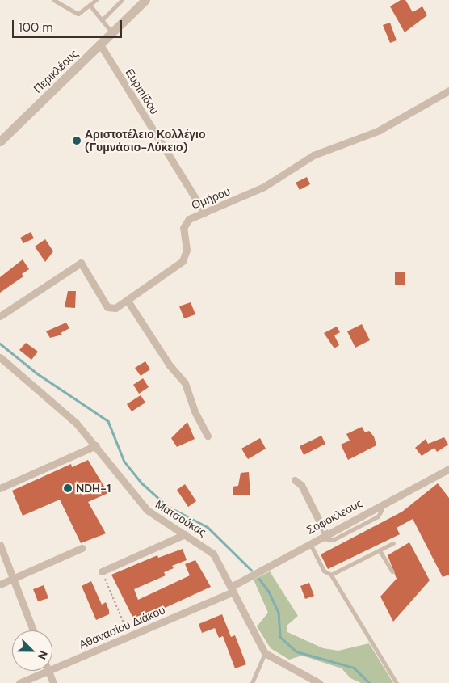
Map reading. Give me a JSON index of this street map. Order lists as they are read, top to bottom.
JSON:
{
  "streets": {
    "street": [
      "Περικλέους",
      "Ευριπίδου",
      "Ομήρου",
      "Σοφοκλέους",
      "Ματσούκας",
      "Αθανασίου Διάκου"
    ]
  },
  "crossings": [
    ["Περικλέους", "Ευριπίδου"],
    ["Ευριπίδου", "Ομήρου"],
    ["Σοφοκλέους", "Ματσούκας"],
    ["Σοφοκλέους", "Αθανασίου Διάκου"],
    ["Ματσούκας", "Αθανασίου Διάκου"]
  ],
  "places": ["Αριστοτέλειο Κολλέγιο (Γυμνάσιο-Λύκειο)", "NDH-1"],
  "scale_bar": "100 m",
  "north": "bottom right"
}
